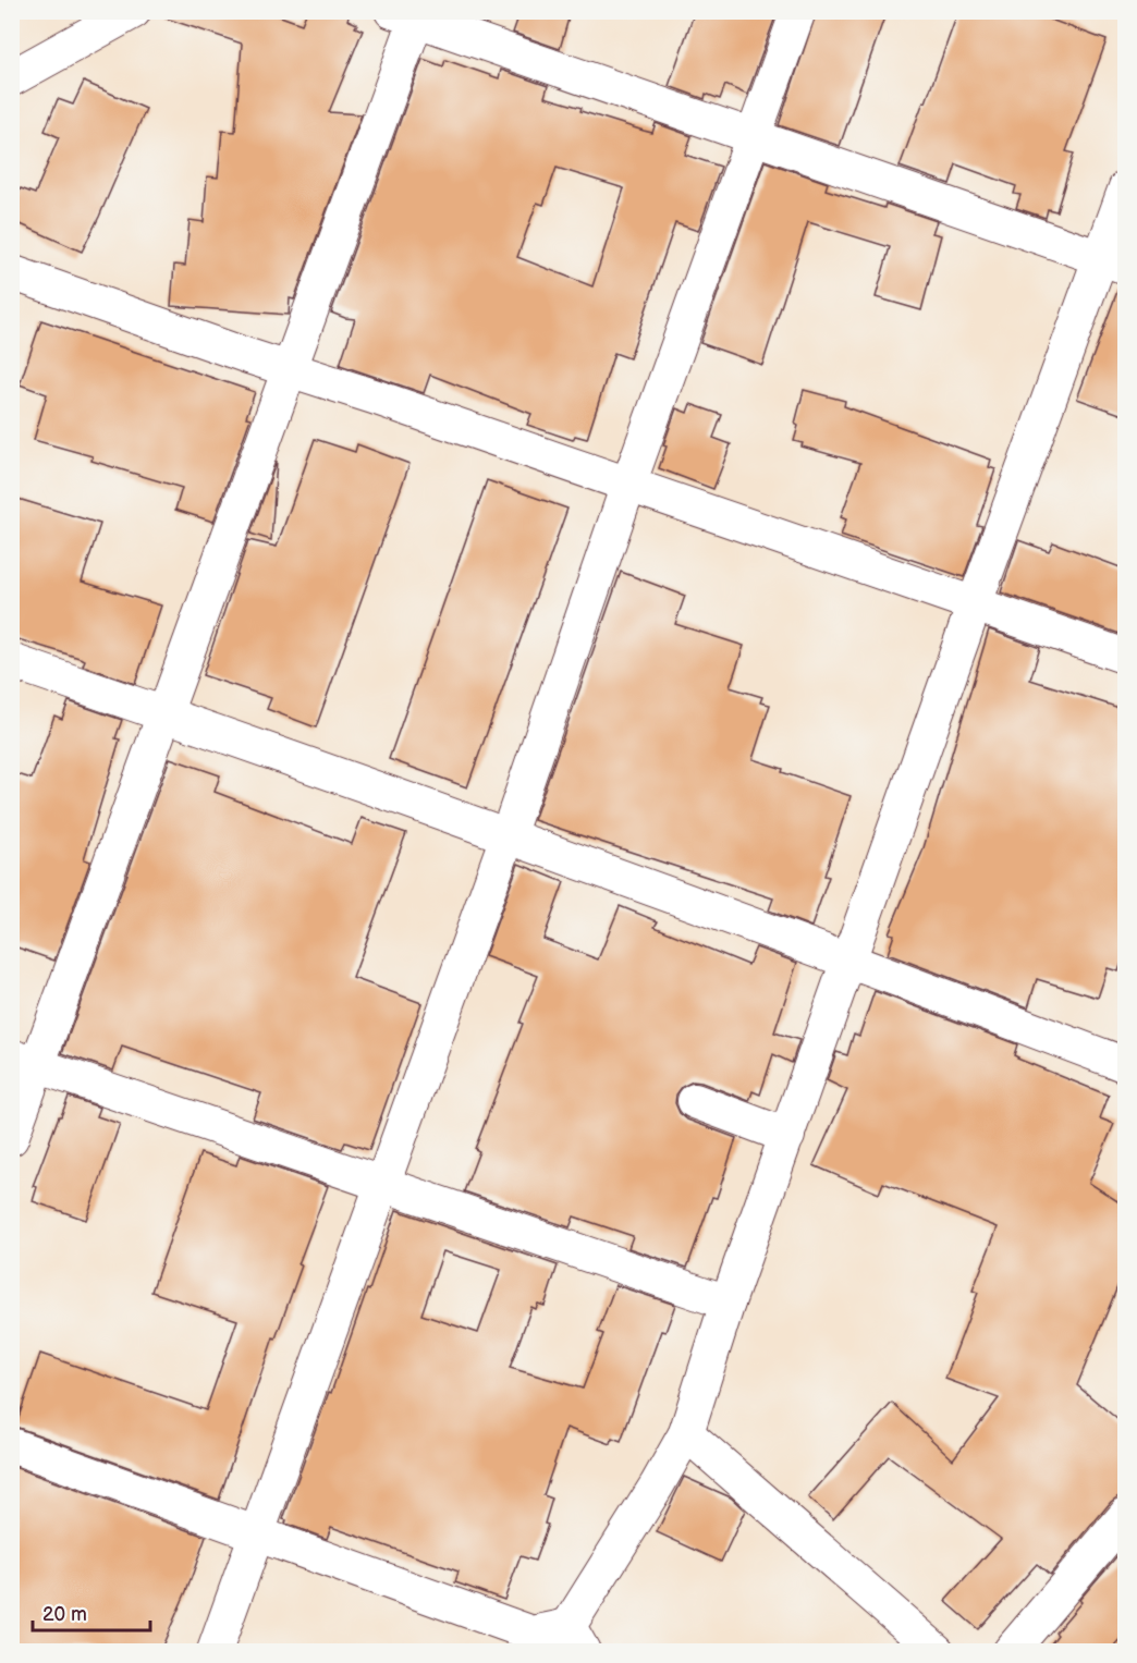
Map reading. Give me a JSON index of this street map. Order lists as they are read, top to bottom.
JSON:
{
  "scale_bar": "20 m"
}
